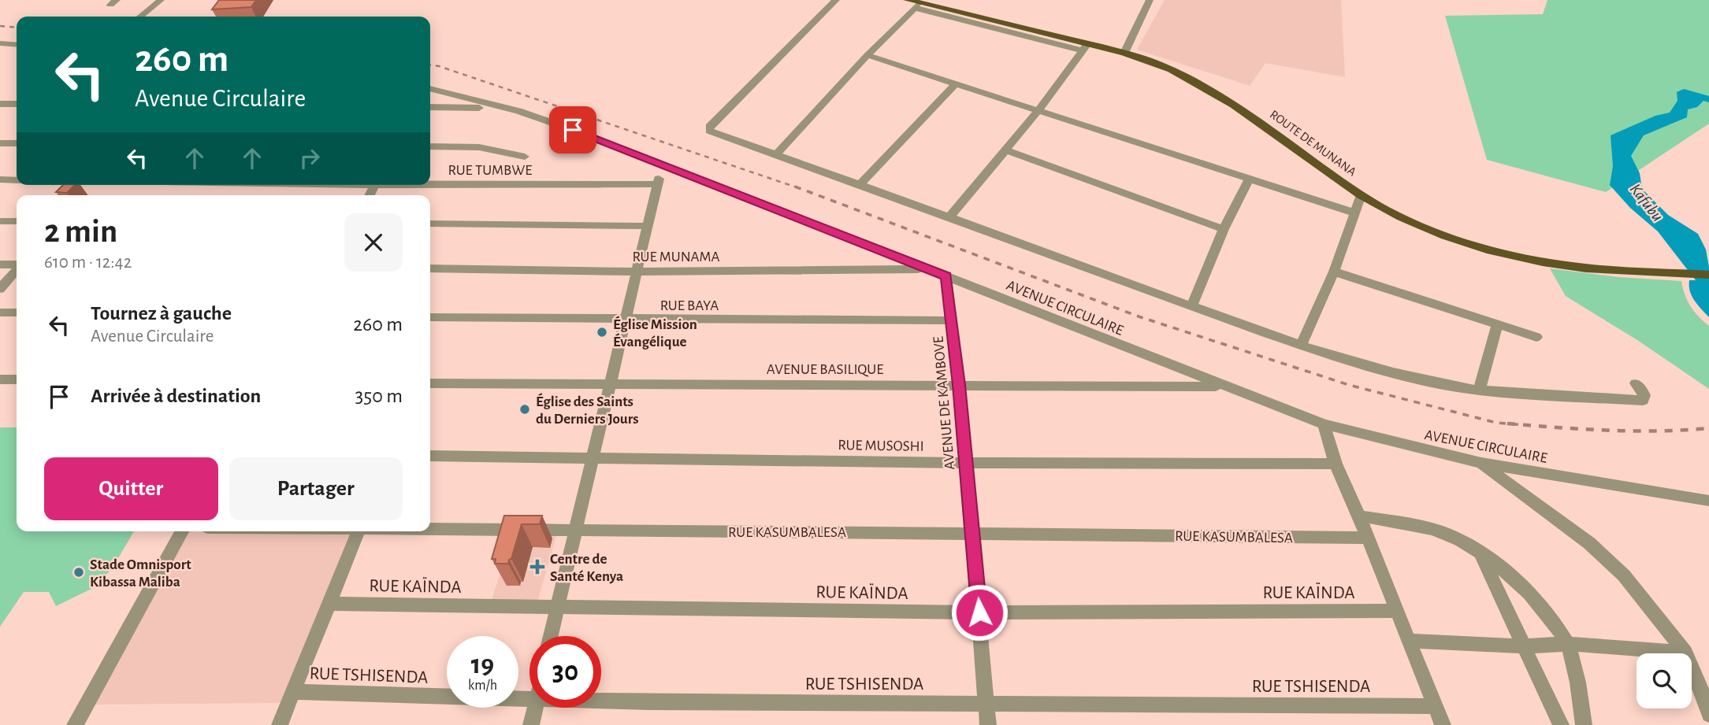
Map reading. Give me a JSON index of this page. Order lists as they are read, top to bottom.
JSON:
{
  "streets": {
    "main road": ["ROUTE DE MUNANA"],
    "street": [
      "RUE TUMBWE",
      "RUE MUNAMA",
      "RUE BAYA",
      "AVENUE CIRCULAIRE",
      "AVENUE BASILIQUE",
      "AVENUE DE KAMBOVE",
      "RUE MUSOSHI",
      "RUE KASUMBALESA",
      "RUE KAÏNDA",
      "RUE TSHISENDA"
    ]
  },
  "crossings": [
    ["RUE MUNAMA", "AVENUE CIRCULAIRE"],
    ["RUE BAYA", "AVENUE DE KAMBOVE"],
    ["AVENUE CIRCULAIRE", "AVENUE BASILIQUE"],
    ["AVENUE CIRCULAIRE", "AVENUE DE KAMBOVE"],
    ["AVENUE BASILIQUE", "AVENUE DE KAMBOVE"],
    ["AVENUE DE KAMBOVE", "RUE MUSOSHI"],
    ["AVENUE DE KAMBOVE", "RUE KASUMBALESA"],
    ["AVENUE DE KAMBOVE", "RUE KAÏNDA"],
    ["AVENUE DE KAMBOVE", "RUE TSHISENDA"]
  ],
  "water": ["Kafubu"],
  "places": {
    "other": ["Église Mission Évangélique", "Église des Saints du Derniers Jours", "Stade Omnisport Kibassa Maliba"],
    "health": ["Centre de Santé Kenya"]
  },
  "page": {
    "turn": ["260 m", "Avenue Circulaire"],
    "heading": ["2 min", "610 m · 12:42"],
    "list": [
      {
        "name": "Tournez à gauche",
        "note": "Avenue Circulaire",
        "value": "260 m"
      },
      {
        "name": "Arrivée à destination",
        "value": "350 m"
      }
    ],
    "buttons": ["Quitter", "Partager"],
    "speed": "19 km/h",
    "limit": "30"
  }
}
